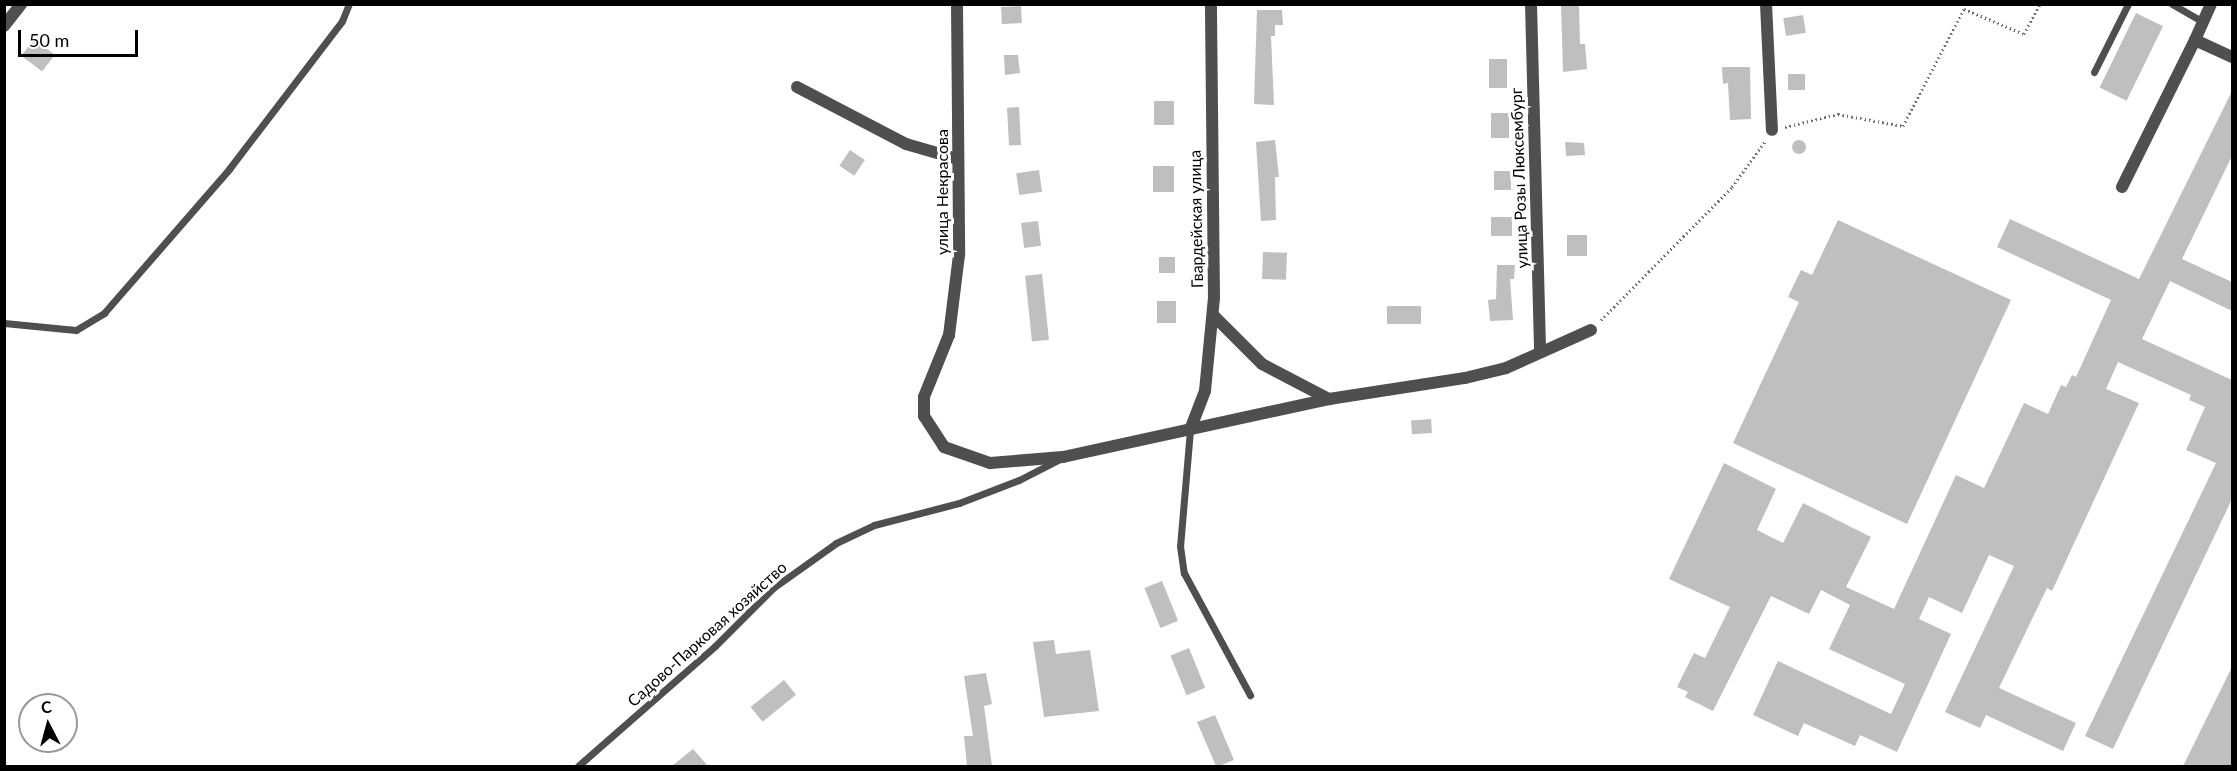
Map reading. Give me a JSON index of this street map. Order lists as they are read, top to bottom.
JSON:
{
  "streets": {
    "street": ["улица Розы Люксембург", "улица Некрасова", "Гвардейская улица"],
    "lane": ["Садово-Парковая хозяйство"]
  },
  "crossings": [
    ["улица Розы Люксембург", "улица Некрасова"],
    ["улица Некрасова", "Гвардейская улица"],
    ["улица Некрасова", "Садово-Парковая хозяйство"]
  ],
  "scale_bar": "50 m",
  "north": "top"
}
